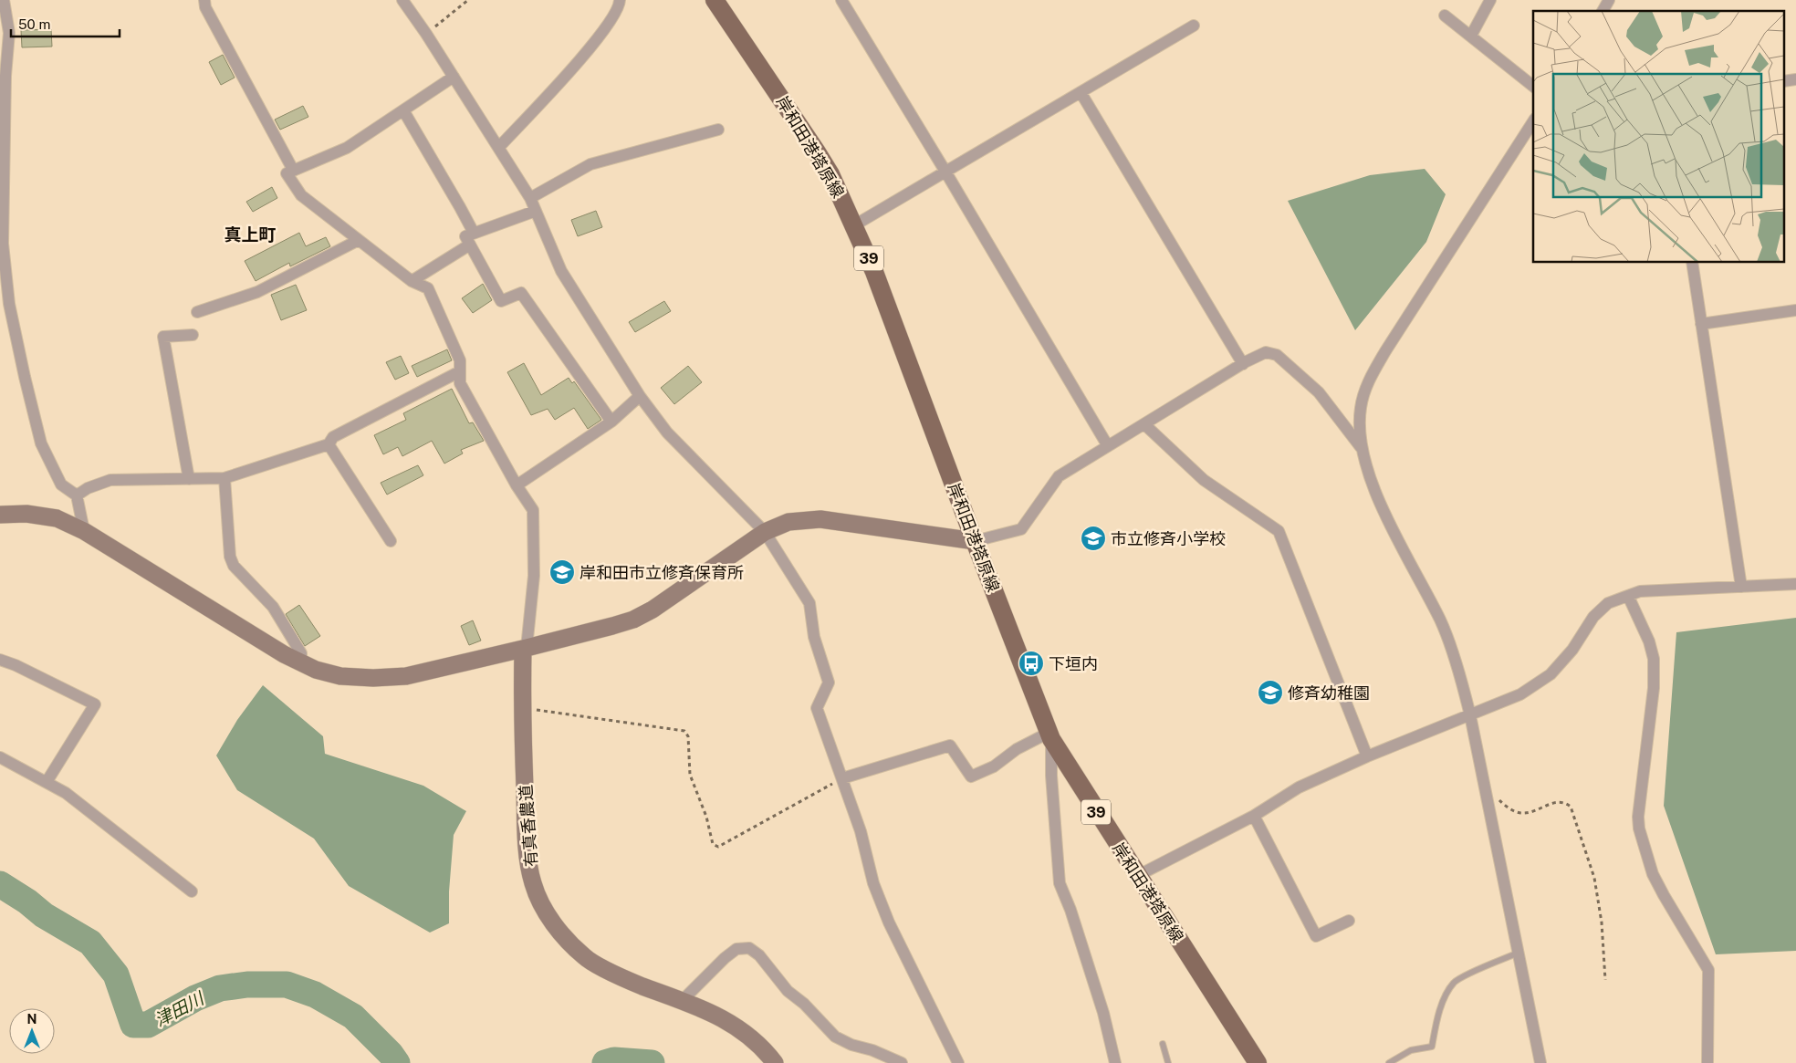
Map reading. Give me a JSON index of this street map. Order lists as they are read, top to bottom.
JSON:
{
  "streets": {
    "main road": ["岸和田港塔原線", "39"],
    "street": ["有真香農道"]
  },
  "districts": ["真上町"],
  "water": ["津田川"],
  "places": {
    "school or university": ["市立修斉小学校", "岸和田市立修斉保育所", "修斉幼稚園"],
    "bus stop": ["下垣内"]
  },
  "scale_bar": "50 m",
  "north": "top"
}
